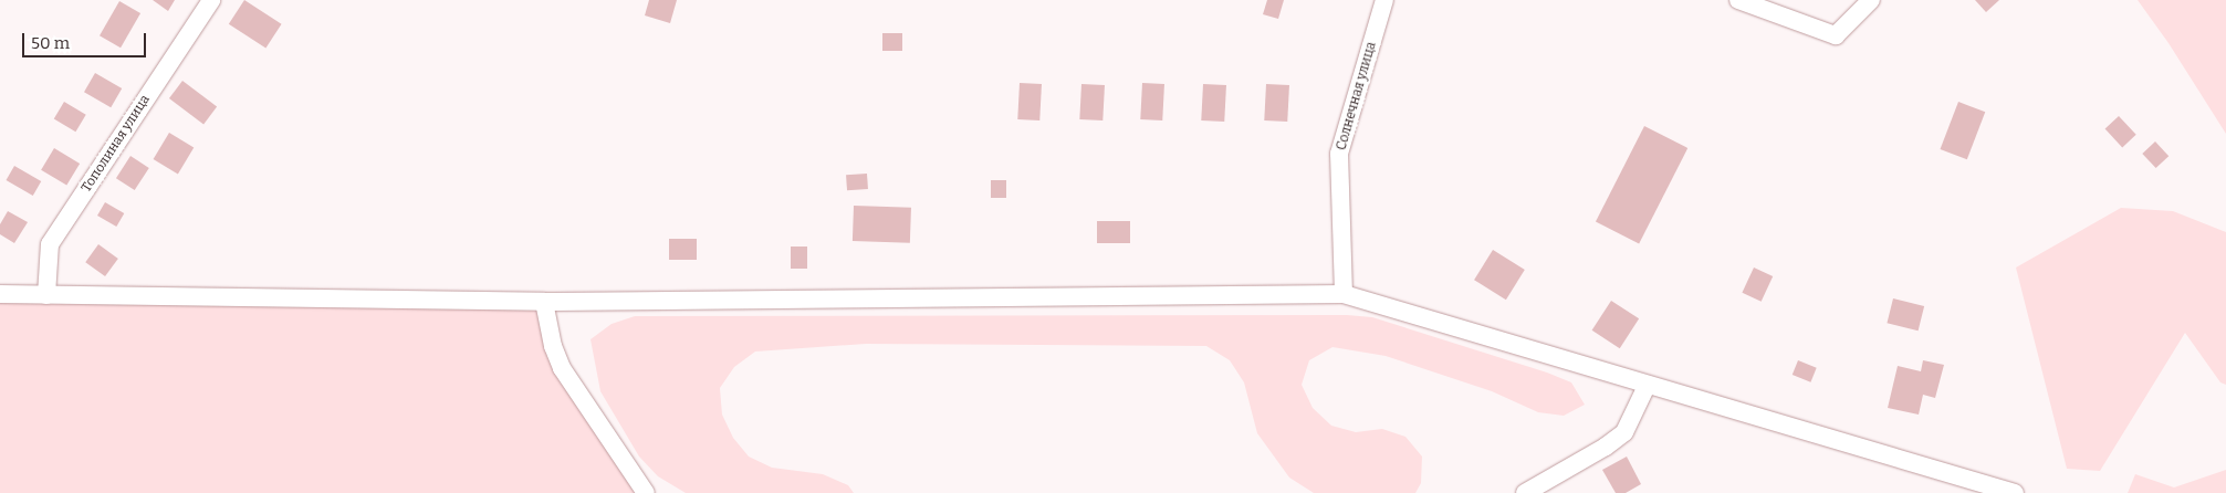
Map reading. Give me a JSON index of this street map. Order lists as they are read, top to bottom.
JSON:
{
  "streets": {
    "street": ["Солнечная улица", "Тополиная улица"]
  },
  "scale_bar": "50 m"
}
